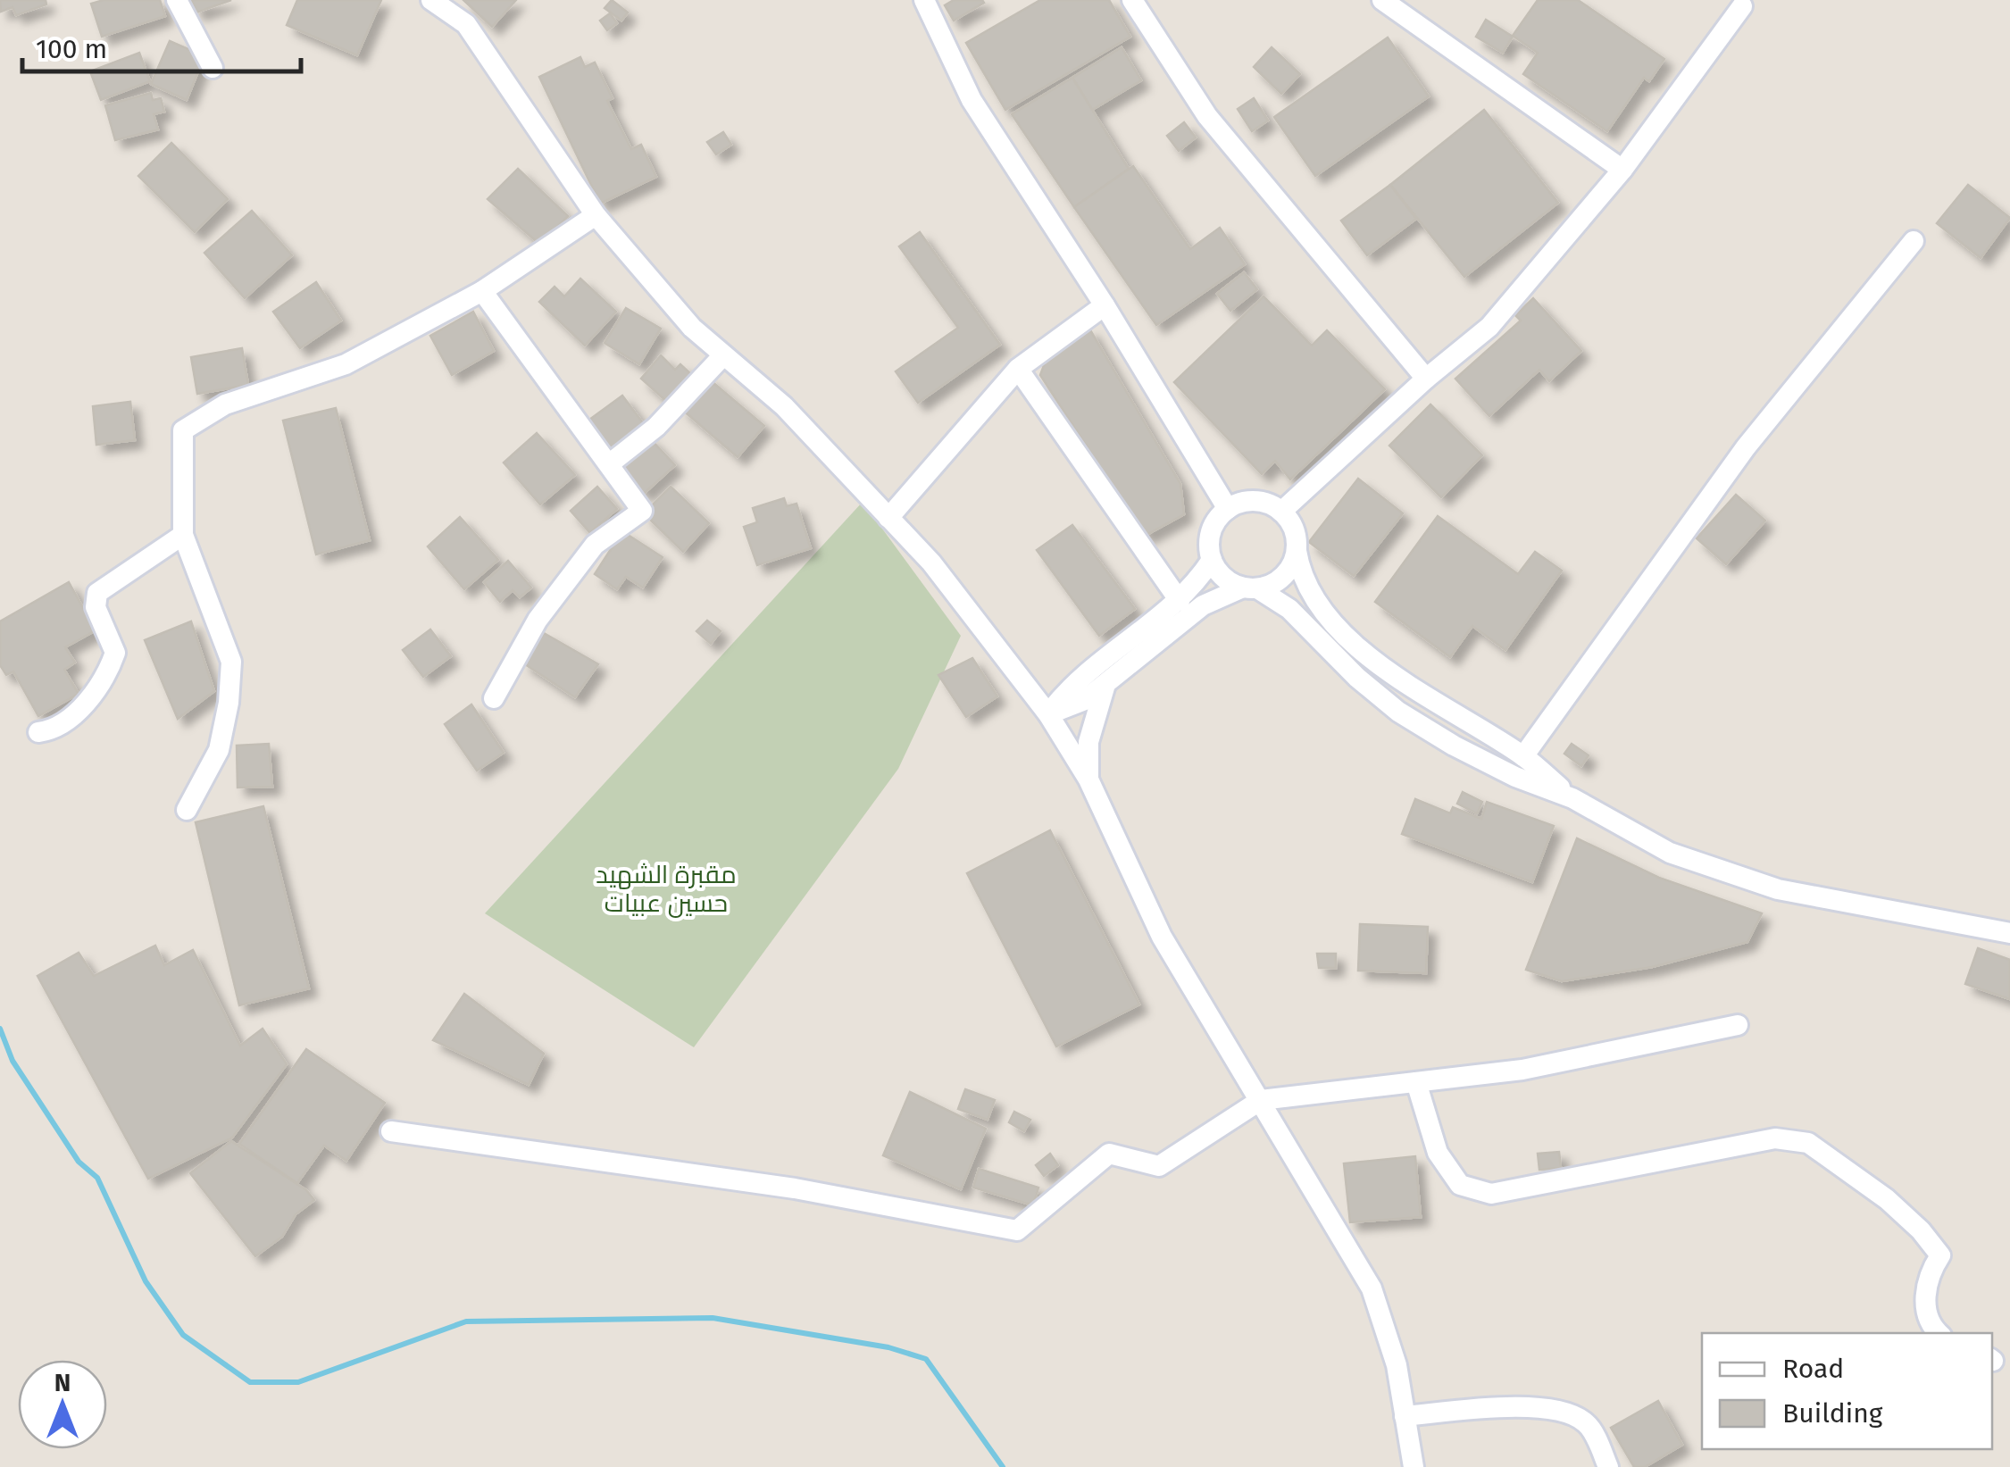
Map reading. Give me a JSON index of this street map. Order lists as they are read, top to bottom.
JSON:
{
  "parks": ["مقبرة الشهيد حسين عبيات"],
  "legend": ["Road", "Building"],
  "scale_bar": "100 m",
  "north": "top"
}
